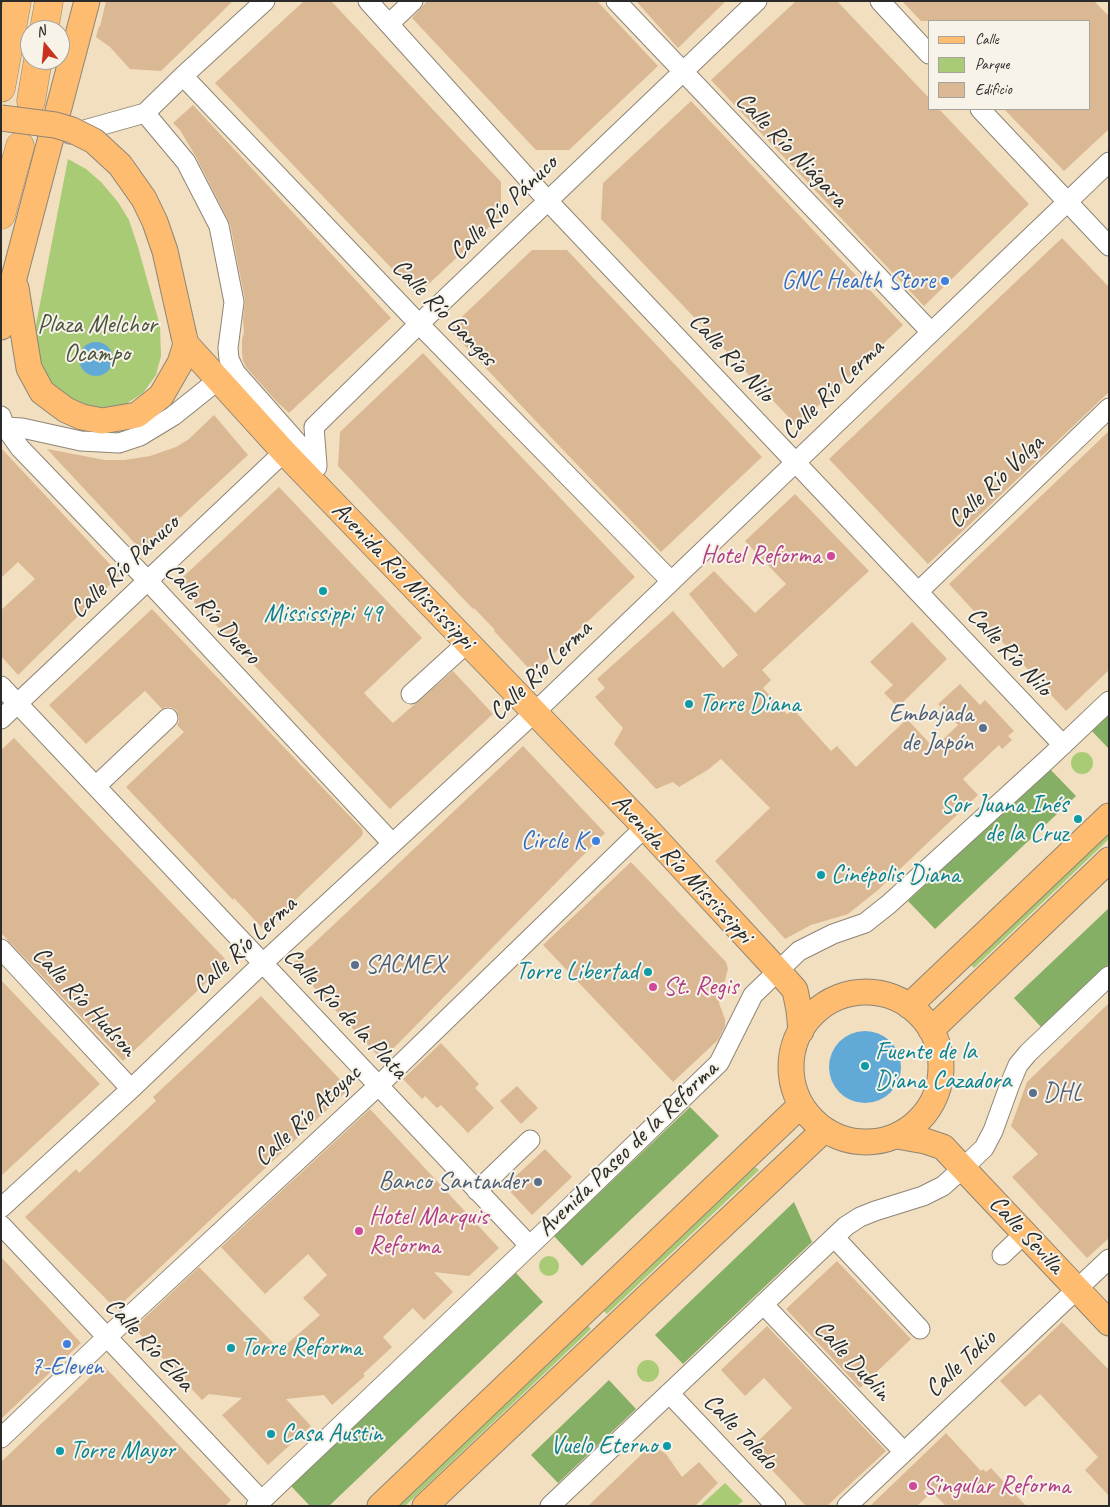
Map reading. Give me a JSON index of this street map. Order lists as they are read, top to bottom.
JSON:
{
  "streets": {
    "main road": ["Avenida Río Mississippi", "Calle Sevilla"],
    "street": [
      "Calle Río Niágara",
      "Calle Río Pánuco",
      "Calle Río Ganges",
      "Calle Río Nilo",
      "Calle Río Lerma",
      "Calle Río Volga",
      "Calle Río Duero",
      "Calle Río Hudson",
      "Calle Río de la Plata",
      "Calle Río Atoyac",
      "Avenida Paseo de la Reforma",
      "Calle Río Elba",
      "Calle Dublin",
      "Calle Tokio",
      "Calle Toledo"
    ]
  },
  "crossings": [
    ["Calle Río Niágara", "Calle Río Pánuco"],
    ["Calle Río Niágara", "Calle Río Lerma"],
    ["Calle Río Pánuco", "Calle Río Ganges"],
    ["Calle Río Pánuco", "Calle Río Nilo"],
    ["Calle Río Pánuco", "Avenida Río Mississippi"],
    ["Calle Río Pánuco", "Calle Río Duero"],
    ["Calle Río Pánuco", "Calle Río de la Plata"],
    ["Calle Río Ganges", "Calle Río Lerma"],
    ["Calle Río Nilo", "Calle Río Lerma"],
    ["Calle Río Nilo", "Calle Río Volga"],
    ["Calle Río Nilo", "Avenida Paseo de la Reforma"],
    ["Calle Río Lerma", "Avenida Río Mississippi"],
    ["Calle Río Lerma", "Calle Río Duero"],
    ["Calle Río Lerma", "Calle Río Hudson"],
    ["Calle Río Lerma", "Calle Río de la Plata"],
    ["Avenida Río Mississippi", "Calle Río Atoyac"],
    ["Avenida Río Mississippi", "Avenida Paseo de la Reforma"],
    ["Calle Río de la Plata", "Calle Río Atoyac"],
    ["Calle Río de la Plata", "Avenida Paseo de la Reforma"],
    ["Calle Río Atoyac", "Calle Río Elba"],
    ["Avenida Paseo de la Reforma", "Calle Río Elba"],
    ["Calle Sevilla", "Calle Tokio"],
    ["Calle Dublin", "Calle Tokio"]
  ],
  "parks": ["Plaza Melchor Ocampo"],
  "places": [
    "GNC Health Store",
    "Hotel Reforma",
    "Mississippi 49",
    "Torre Diana",
    "Embajada de Japón",
    "Sor Juana Inés de la Cruz",
    "Circle K",
    "Cinépolis Diana",
    "SACMEX",
    "Torre Libertad",
    "St. Regis",
    "Fuente de la Diana Cazadora",
    "DHL",
    "Banco Santander",
    "Hotel Marquis Reforma",
    "7-Eleven",
    "Torre Reforma",
    "Casa Austin",
    "Vuelo Eterno",
    "Torre Mayor",
    "Singular Reforma"
  ],
  "legend": ["Calle", "Parque", "Edificio"],
  "north": "top"
}
